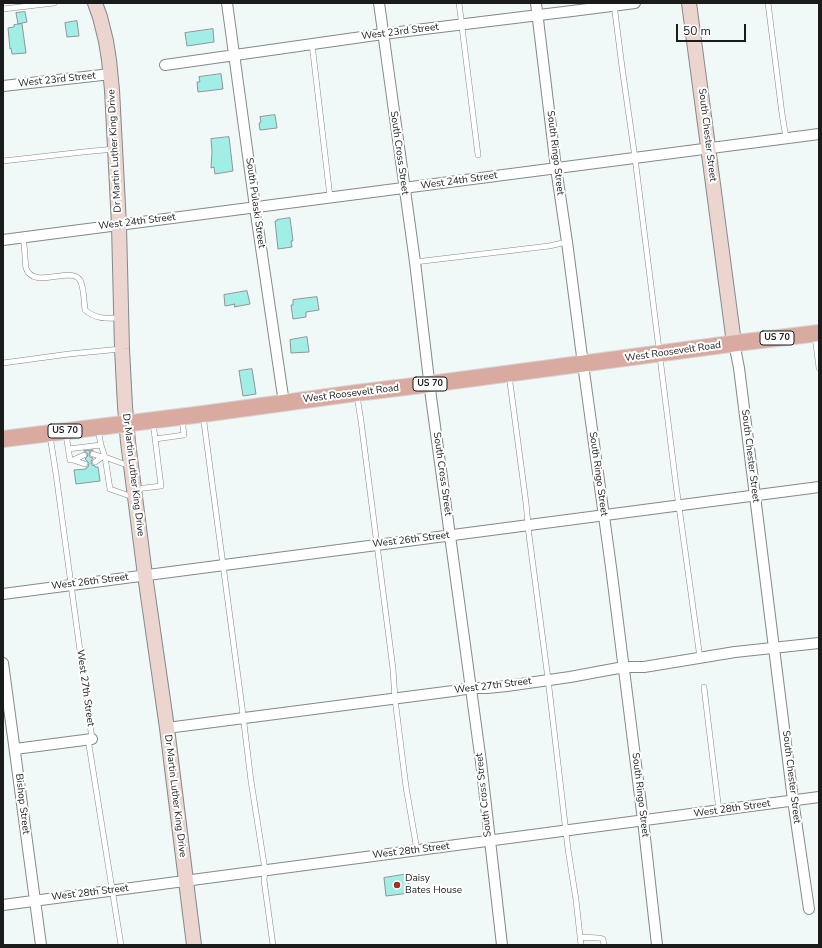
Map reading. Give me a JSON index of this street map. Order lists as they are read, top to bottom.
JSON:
{
  "streets": {
    "main road": [
      "South Chester Street",
      "Dr Martin Luther King Drive",
      "US 70",
      "West Roosevelt Road"
    ],
    "street": [
      "West 23rd Street",
      "South Cross Street",
      "South Ringo Street",
      "West 24th Street",
      "South Pulaski Street",
      "West 26th Street",
      "West 27th Street",
      "Bishop Street",
      "West 28th Street"
    ]
  },
  "crossings": [
    ["West 23rd Street", "Dr Martin Luther King Drive"],
    ["West 23rd Street", "South Cross Street"],
    ["West 23rd Street", "South Ringo Street"],
    ["West 23rd Street", "South Pulaski Street"],
    ["South Chester Street", "West 24th Street"],
    ["South Chester Street", "West Roosevelt Road"],
    ["South Chester Street", "West 26th Street"],
    ["South Chester Street", "West 27th Street"],
    ["South Chester Street", "West 28th Street"],
    ["Dr Martin Luther King Drive", "West 24th Street"],
    ["Dr Martin Luther King Drive", "West Roosevelt Road"],
    ["Dr Martin Luther King Drive", "West 26th Street"],
    ["Dr Martin Luther King Drive", "West 27th Street"],
    ["Dr Martin Luther King Drive", "West 28th Street"],
    ["South Cross Street", "West 24th Street"],
    ["South Cross Street", "West Roosevelt Road"],
    ["South Cross Street", "West 26th Street"],
    ["South Cross Street", "West 27th Street"],
    ["South Cross Street", "West 28th Street"],
    ["South Ringo Street", "West 24th Street"],
    ["South Ringo Street", "West Roosevelt Road"],
    ["South Ringo Street", "West 26th Street"],
    ["South Ringo Street", "West 27th Street"],
    ["South Ringo Street", "West 28th Street"],
    ["West 24th Street", "South Pulaski Street"],
    ["South Pulaski Street", "West Roosevelt Road"],
    ["West Roosevelt Road", "West 27th Street"],
    ["West 26th Street", "West 27th Street"],
    ["West 27th Street", "Bishop Street"],
    ["Bishop Street", "West 28th Street"]
  ],
  "places": ["Daisy Bates House"],
  "scale_bar": "50 m"
}
